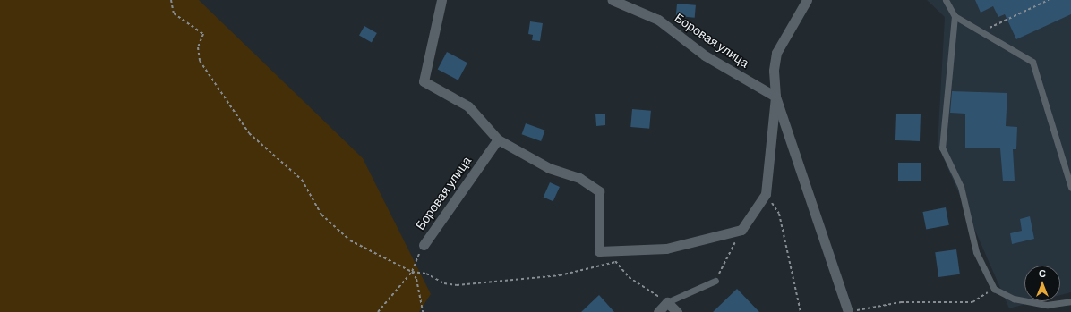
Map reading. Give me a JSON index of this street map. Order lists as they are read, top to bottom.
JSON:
{
  "streets": {
    "street": ["Боровая улица"]
  },
  "north": "top"
}
